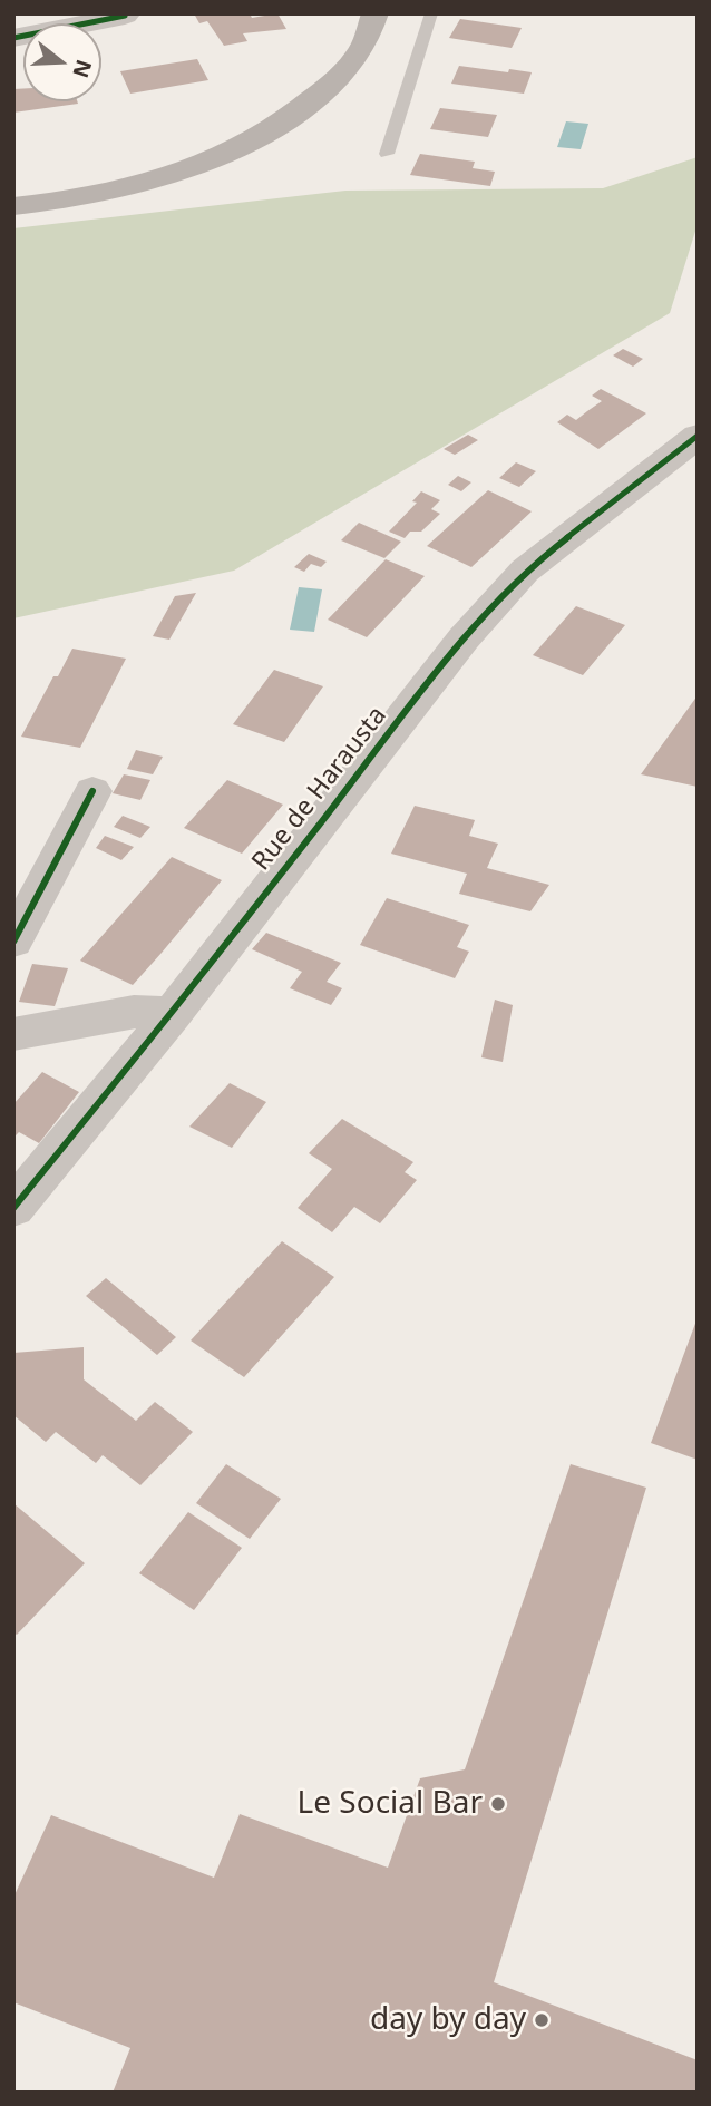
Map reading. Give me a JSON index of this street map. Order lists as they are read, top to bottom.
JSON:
{
  "streets": {
    "street": ["Rue de Harausta"]
  },
  "places": ["Le Social Bar", "day by day"],
  "north": "right"
}
